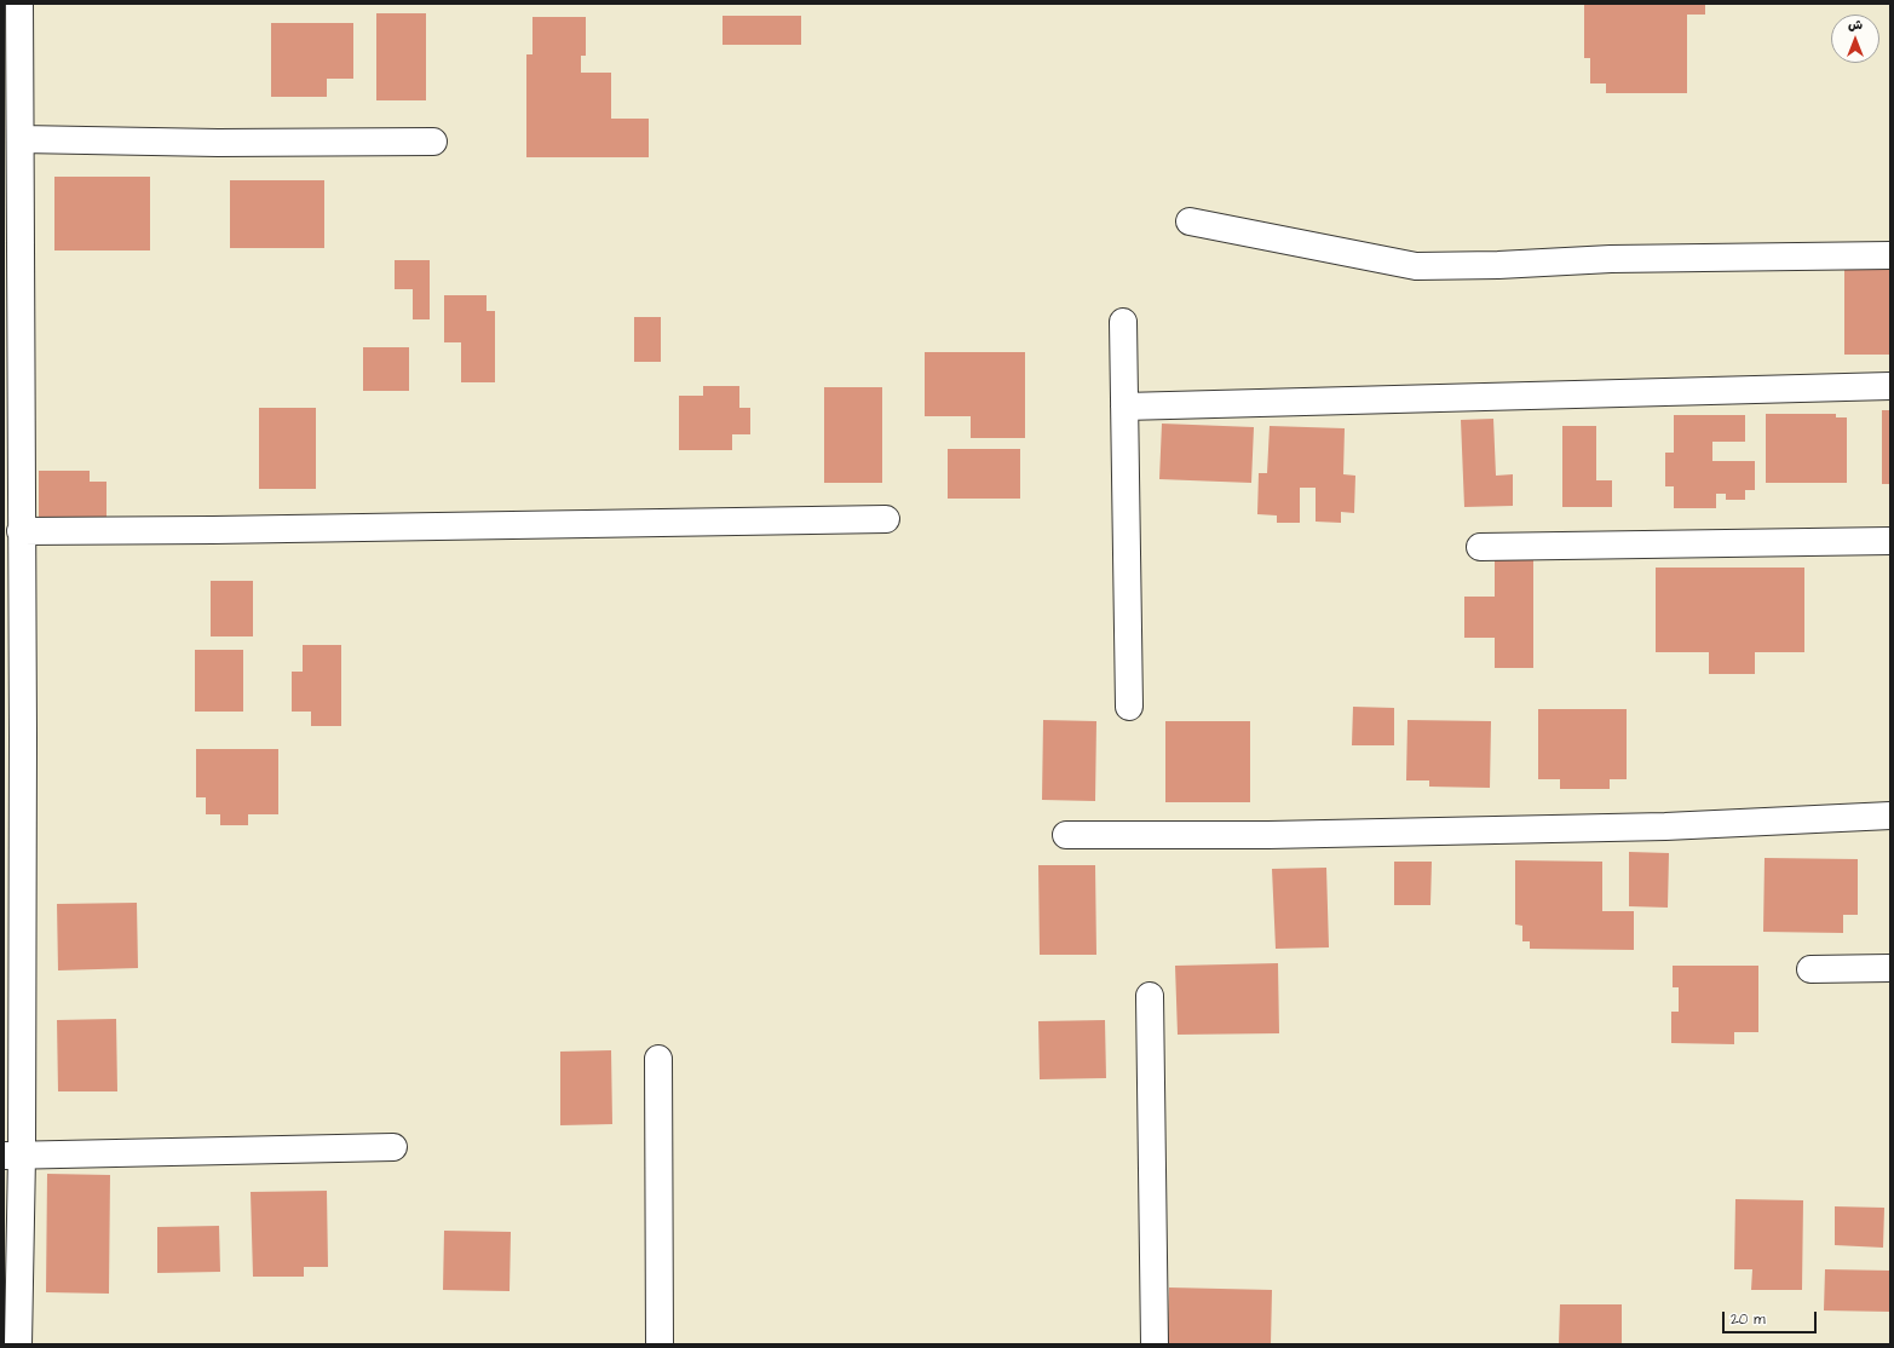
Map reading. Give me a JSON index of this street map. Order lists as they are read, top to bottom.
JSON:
{
  "scale_bar": "20 m",
  "north": "top"
}
